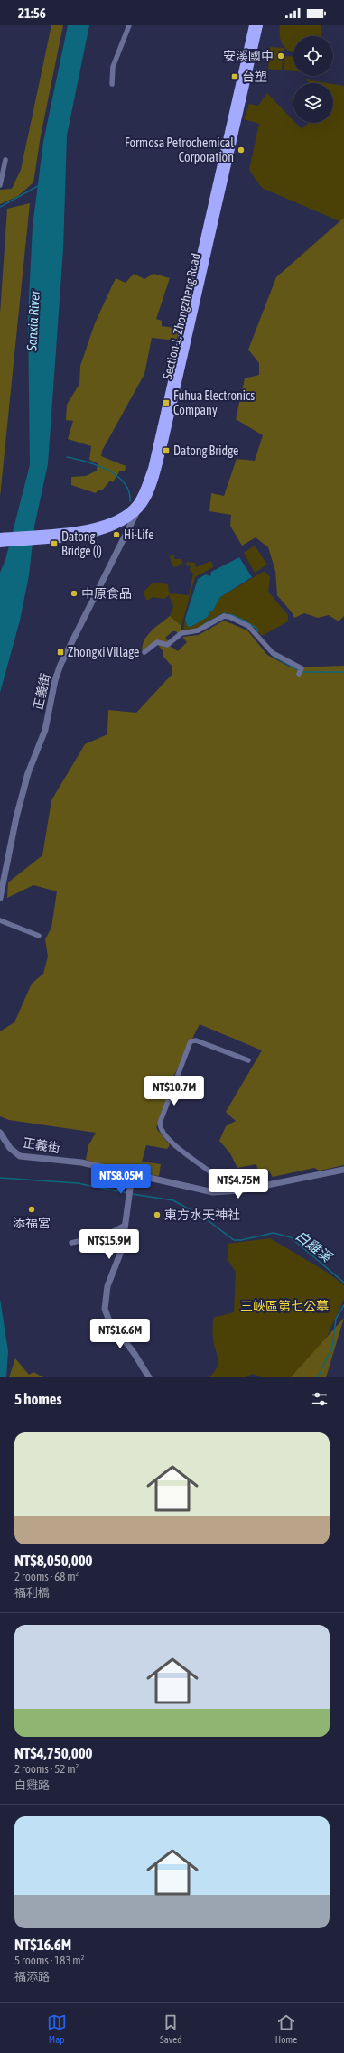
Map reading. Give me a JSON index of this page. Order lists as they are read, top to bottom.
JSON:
{
  "streets": {
    "main road": ["Section 1, Zhongzheng Road"],
    "street": ["正義街"]
  },
  "crossings": [
    ["Section 1, Zhongzheng Road", "正義街"]
  ],
  "water": ["Sanxia River", "白雞溪"],
  "parks": ["三峽區第七公墓"],
  "places": {
    "other": [
      "安溪國中",
      "Formosa Petrochemical Corporation",
      "Hi-Life",
      "中原食品",
      "添福宮",
      "東方水天神社"
    ],
    "transit": [
      "台塑",
      "Fuhua Electronics Company",
      "Datong Bridge",
      "Datong Bridge (I)",
      "Zhongxi Village"
    ]
  },
  "page": {
    "status": "21:56",
    "price": [
      "NT$10.7M",
      "NT$8.05M",
      "NT$4.75M",
      "NT$15.9M",
      "NT$16.6M"
    ],
    "heading": "5 homes",
    "list": [
      {
        "name": "NT$8,050,000",
        "note": "2 rooms · 68 m² · 福利橋"
      },
      {
        "name": "NT$4,750,000",
        "note": "2 rooms · 52 m² · 白雞路"
      },
      {
        "name": "NT$16.6M",
        "note": "5 rooms · 183 m² · 福添路"
      }
    ],
    "tabs": ["Map", "Saved", "Home"]
  }
}
